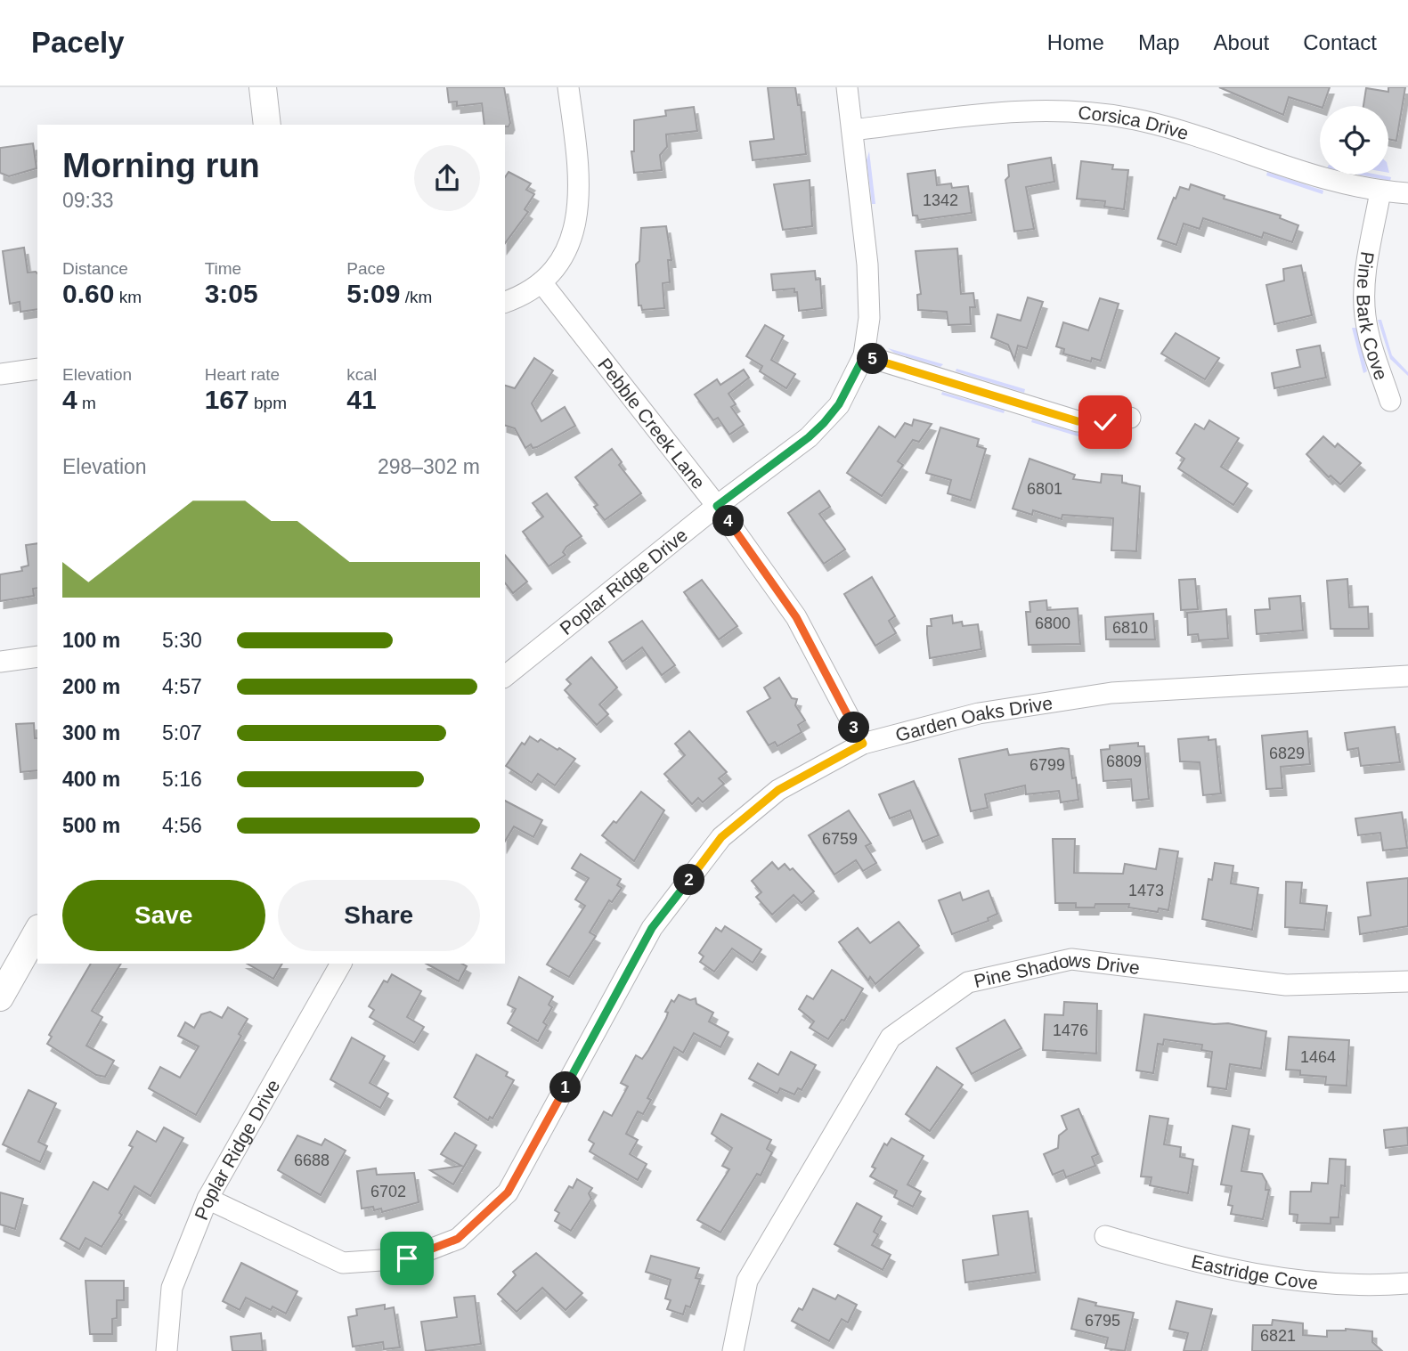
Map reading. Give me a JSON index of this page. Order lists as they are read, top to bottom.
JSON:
{
  "streets": {
    "street": [
      "Corsica Drive",
      "Pine Bark Cove",
      "Pebble Creek Lane",
      "Poplar Ridge Drive",
      "Garden Oaks Drive",
      "Pine Shadows Drive",
      "Eastridge Cove"
    ]
  },
  "crossings": [
    ["Corsica Drive", "Pine Bark Cove"],
    ["Corsica Drive", "Poplar Ridge Drive"],
    ["Pebble Creek Lane", "Poplar Ridge Drive"],
    ["Pebble Creek Lane", "Garden Oaks Drive"],
    ["Poplar Ridge Drive", "Garden Oaks Drive"]
  ],
  "house_numbers": [
    "1342",
    "6801",
    "6800",
    "6810",
    "6829",
    "6809",
    "6799",
    "6759",
    "1473",
    "1476",
    "1464",
    "6688",
    "6702",
    "6795",
    "6821"
  ],
  "page": {
    "header": "Pacely",
    "nav": [
      "Home",
      "Map",
      "About",
      "Contact"
    ],
    "heading": ["Morning run", "09:33"],
    "stats": [
      ["Distance", "0.60 km"],
      ["Time", "3:05"],
      ["Pace", "5:09 /km"],
      ["Elevation", "4 m"],
      ["Heart rate", "167 bpm"],
      ["kcal", "41"]
    ],
    "pins": [
      "5",
      "4",
      "3",
      "2",
      "1"
    ],
    "chart": ["Elevation", "298–302 m"],
    "list": [
      {
        "name": "100 m",
        "note": "5:30"
      },
      {
        "name": "200 m",
        "note": "4:57"
      },
      {
        "name": "300 m",
        "note": "5:07"
      },
      {
        "name": "400 m",
        "note": "5:16"
      },
      {
        "name": "500 m",
        "note": "4:56"
      }
    ],
    "buttons": ["Save", "Share"]
  }
}
